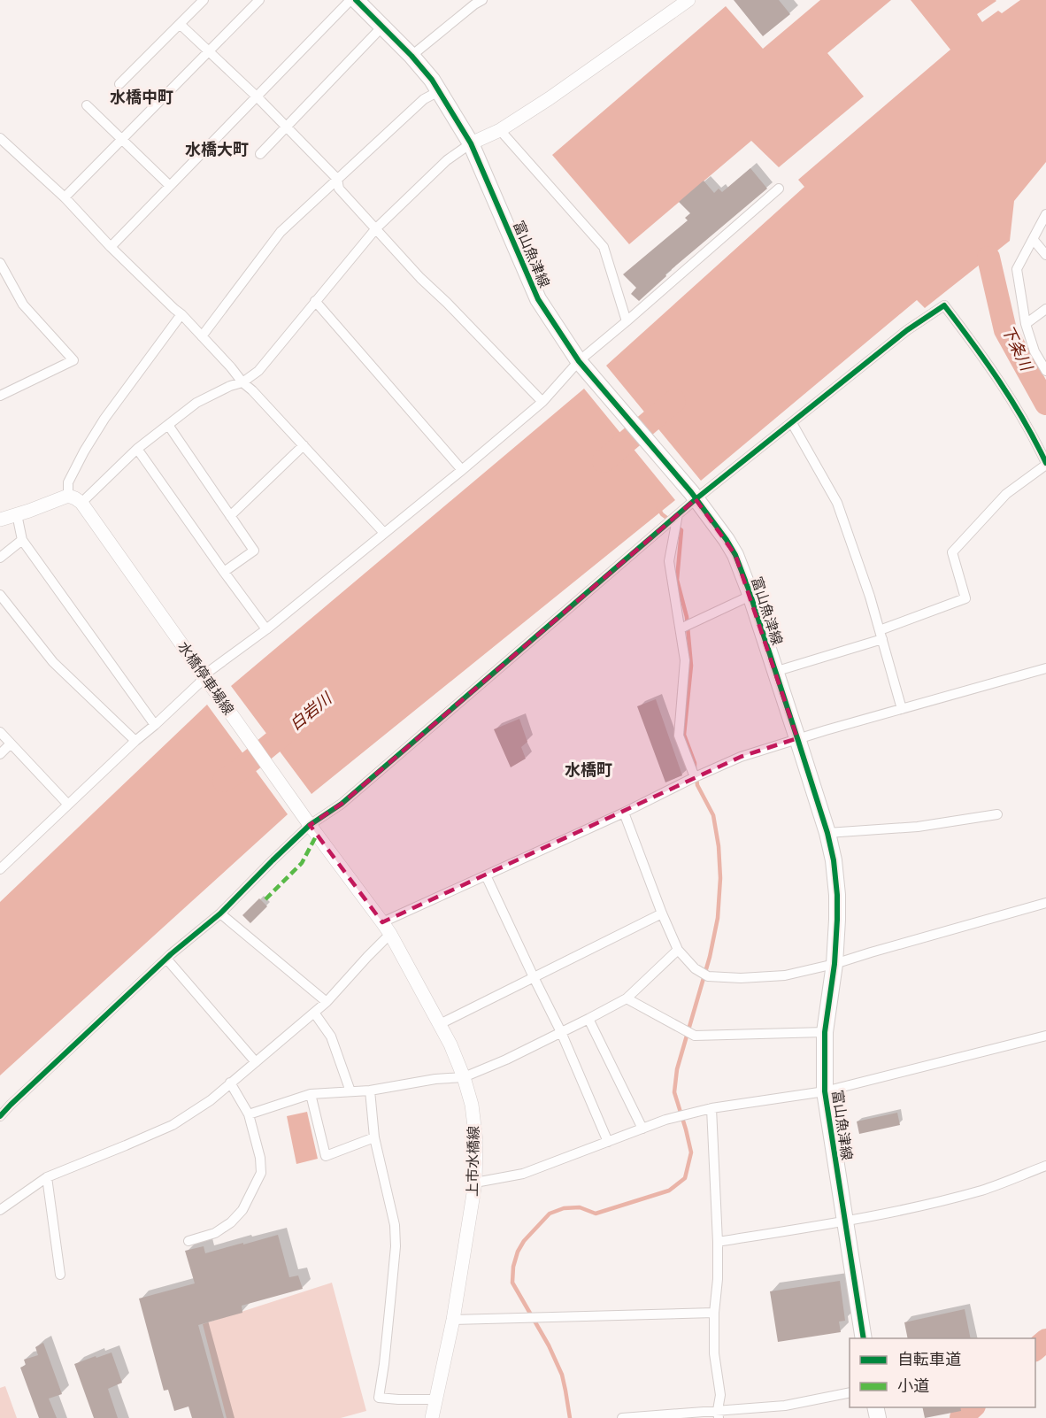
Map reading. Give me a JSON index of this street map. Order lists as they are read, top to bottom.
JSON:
{
  "streets": {
    "main road": ["富山魚津線", "水橋停車場線", "上市水橋線"]
  },
  "crossings": [
    ["水橋停車場線", "上市水橋線"]
  ],
  "districts": ["水橋中町", "水橋大町", "水橋町"],
  "water": ["下条川", "白岩川"],
  "legend": ["自転車道", "小道"]
}
